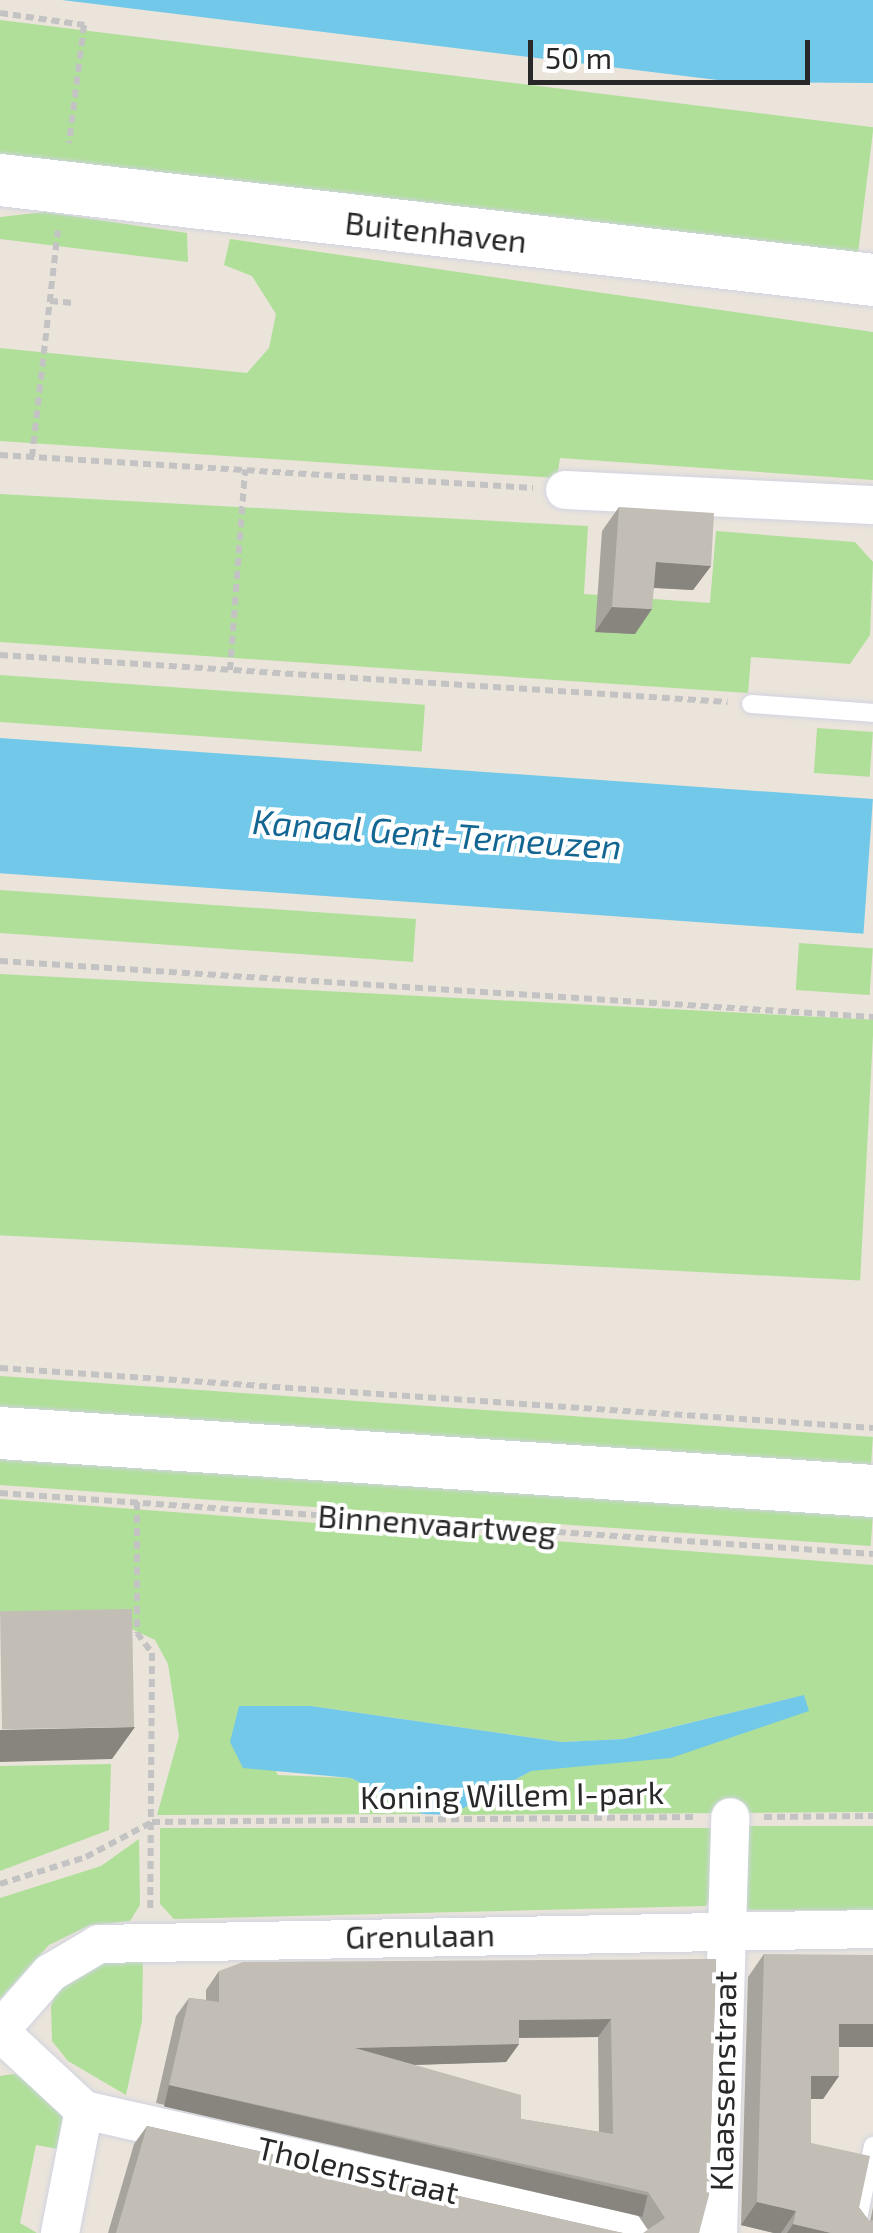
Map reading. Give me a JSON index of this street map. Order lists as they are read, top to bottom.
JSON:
{
  "streets": {
    "main road": ["Buitenhaven", "Binnenvaartweg"],
    "street": ["Grenulaan", "Klaassenstraat", "Tholensstraat"],
    "path": ["Koning Willem I-park"]
  },
  "crossings": [
    ["Koning Willem I-park", "Klaassenstraat"],
    ["Grenulaan", "Klaassenstraat"],
    ["Grenulaan", "Tholensstraat"]
  ],
  "water": ["Kanaal Gent-Terneuzen"],
  "scale_bar": "50 m"
}
